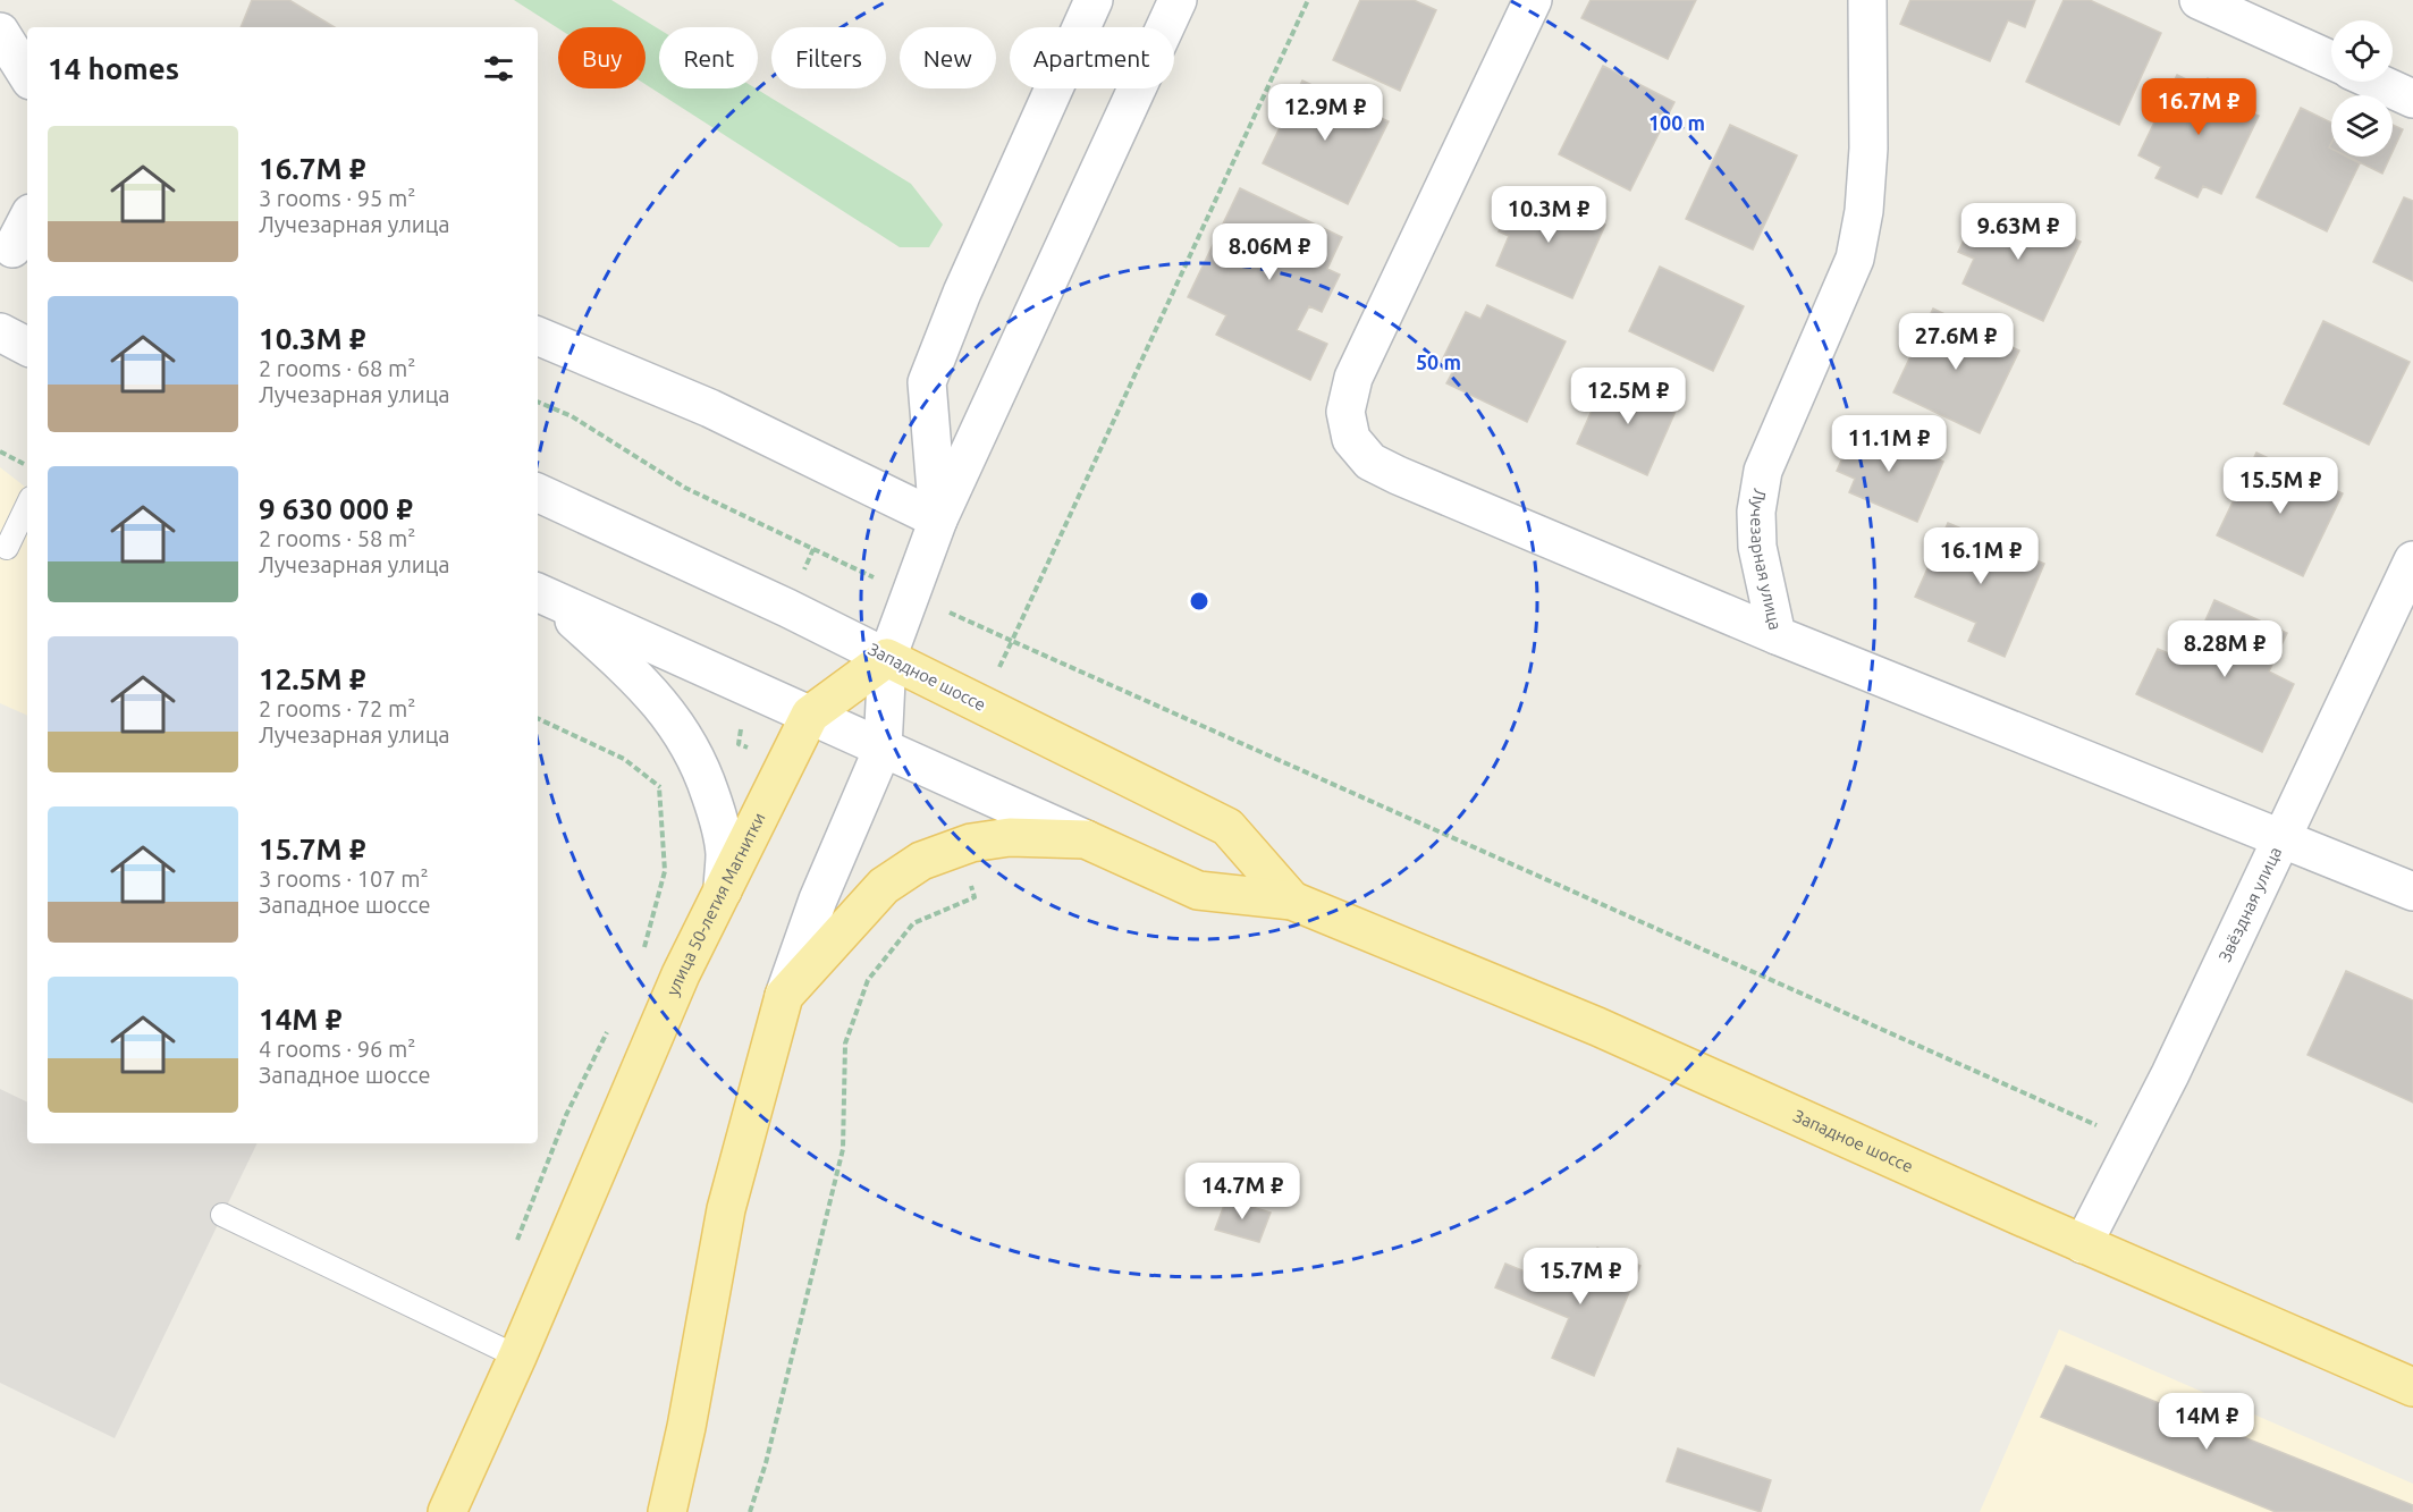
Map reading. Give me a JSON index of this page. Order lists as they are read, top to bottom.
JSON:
{
  "streets": {
    "main road": ["Западное шоссе", "улица 50-летия Магнитки"],
    "street": ["Лучезарная улица", "Звёздная улица"]
  },
  "crossings": [
    ["Лучезарная улица", "Звёздная улица"],
    ["Западное шоссе", "улица 50-летия Магнитки"],
    ["Западное шоссе", "Звёздная улица"]
  ],
  "page": {
    "chip": [
      "Buy",
      "Rent",
      "Filters",
      "New",
      "Apartment"
    ],
    "heading": "14 homes",
    "price": [
      "16.7M ₽",
      "12.9M ₽",
      "10.3M ₽",
      "9.63M ₽",
      "8.06M ₽",
      "27.6M ₽",
      "12.5M ₽",
      "11.1M ₽",
      "15.5M ₽",
      "16.1M ₽",
      "8.28M ₽",
      "14.7M ₽",
      "15.7M ₽",
      "14M ₽"
    ],
    "list": [
      {
        "name": "16.7M ₽",
        "note": "3 rooms · 95 m² · Лучезарная улица"
      },
      {
        "name": "10.3M ₽",
        "note": "2 rooms · 68 m² · Лучезарная улица"
      },
      {
        "name": "9 630 000 ₽",
        "note": "2 rooms · 58 m² · Лучезарная улица"
      },
      {
        "name": "12.5M ₽",
        "note": "2 rooms · 72 m² · Лучезарная улица"
      },
      {
        "name": "15.7M ₽",
        "note": "3 rooms · 107 m² · Западное шоссе"
      },
      {
        "name": "14M ₽",
        "note": "4 rooms · 96 m² · Западное шоссе"
      }
    ]
  },
  "rings": ["100 m", "50 m"]
}
